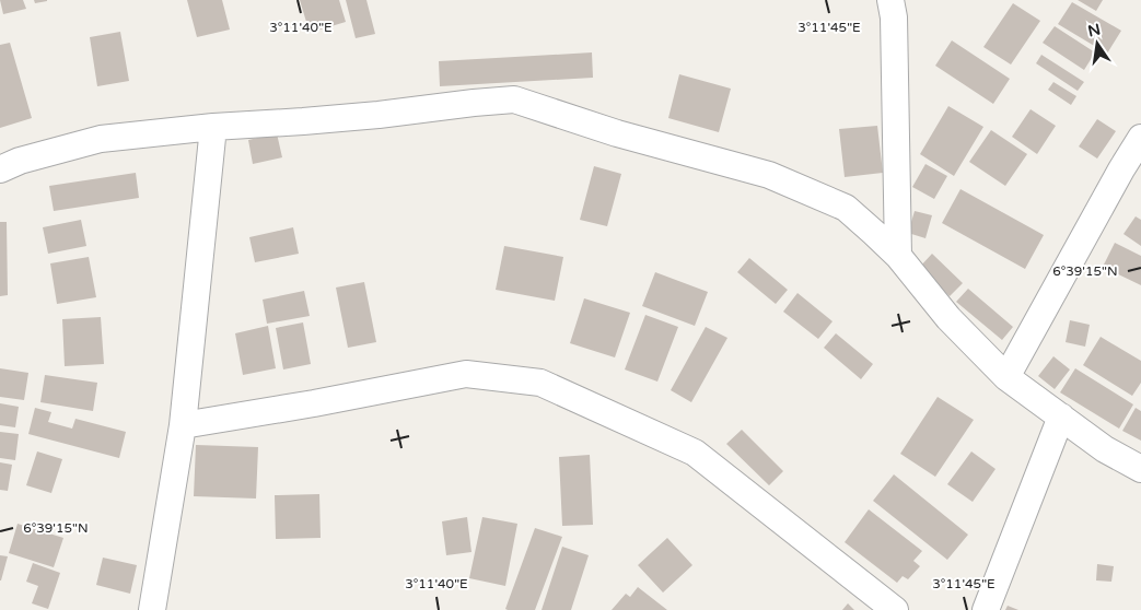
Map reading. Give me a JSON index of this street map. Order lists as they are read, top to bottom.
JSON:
{
  "north": "top",
  "coordinates": ["3°11'40\"E", "3°11'45\"E", "6°39'15\"N"]
}
